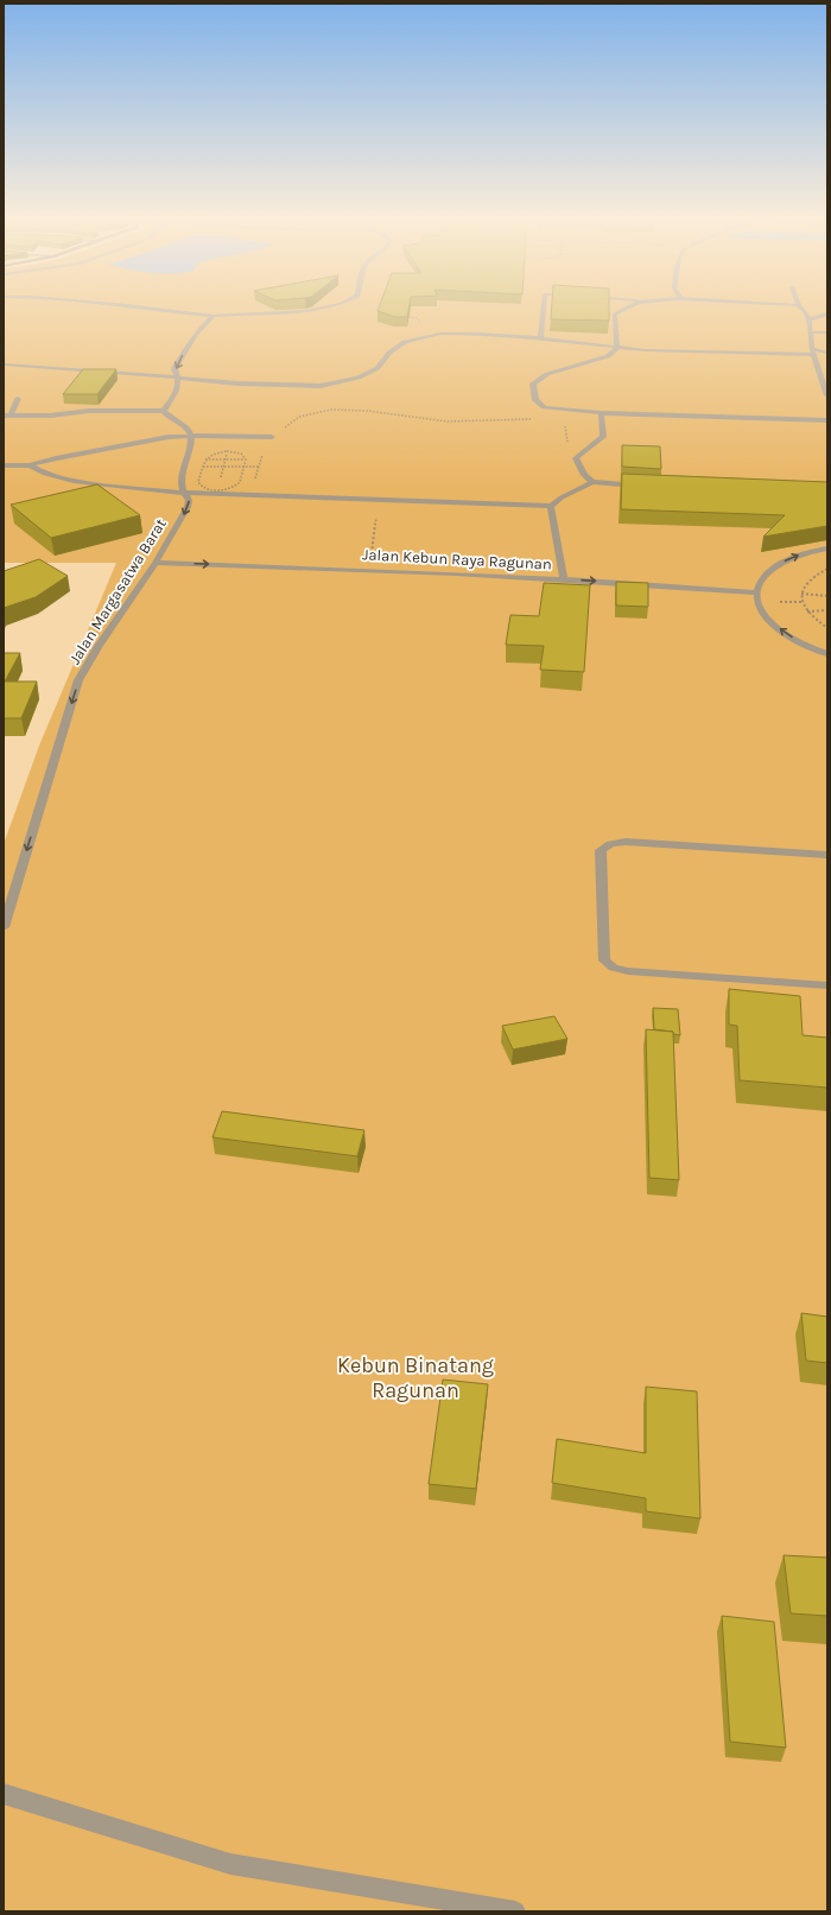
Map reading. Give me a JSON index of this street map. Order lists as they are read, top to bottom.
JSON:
{
  "streets": {
    "street": ["Jalan Kebun Raya Ragunan", "Jalan Margasatwa Barat"]
  },
  "crossings": [
    ["Jalan Kebun Raya Ragunan", "Jalan Margasatwa Barat"]
  ],
  "one_way": ["Jalan Margasatwa Barat"],
  "parks": ["Kebun Binatang Ragunan"]
}
